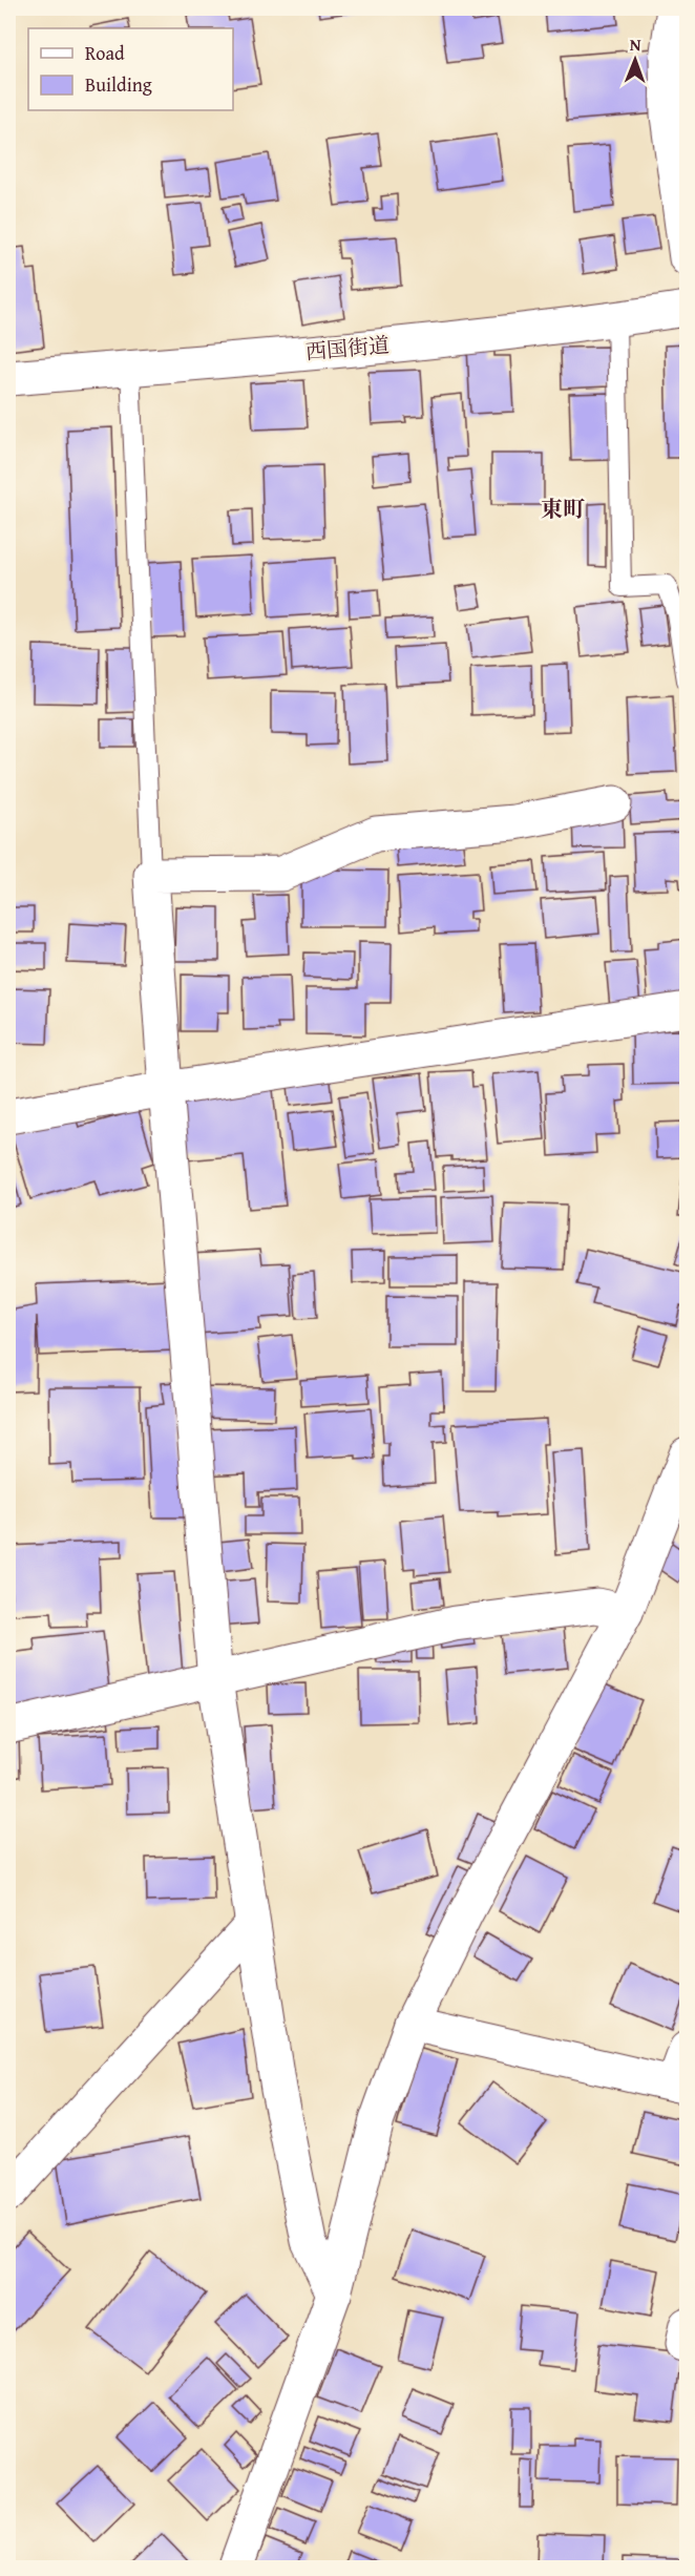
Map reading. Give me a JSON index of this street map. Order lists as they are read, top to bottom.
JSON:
{
  "streets": {
    "street": ["西国街道"]
  },
  "districts": ["東町"],
  "legend": ["Road", "Building"],
  "north": "top"
}
